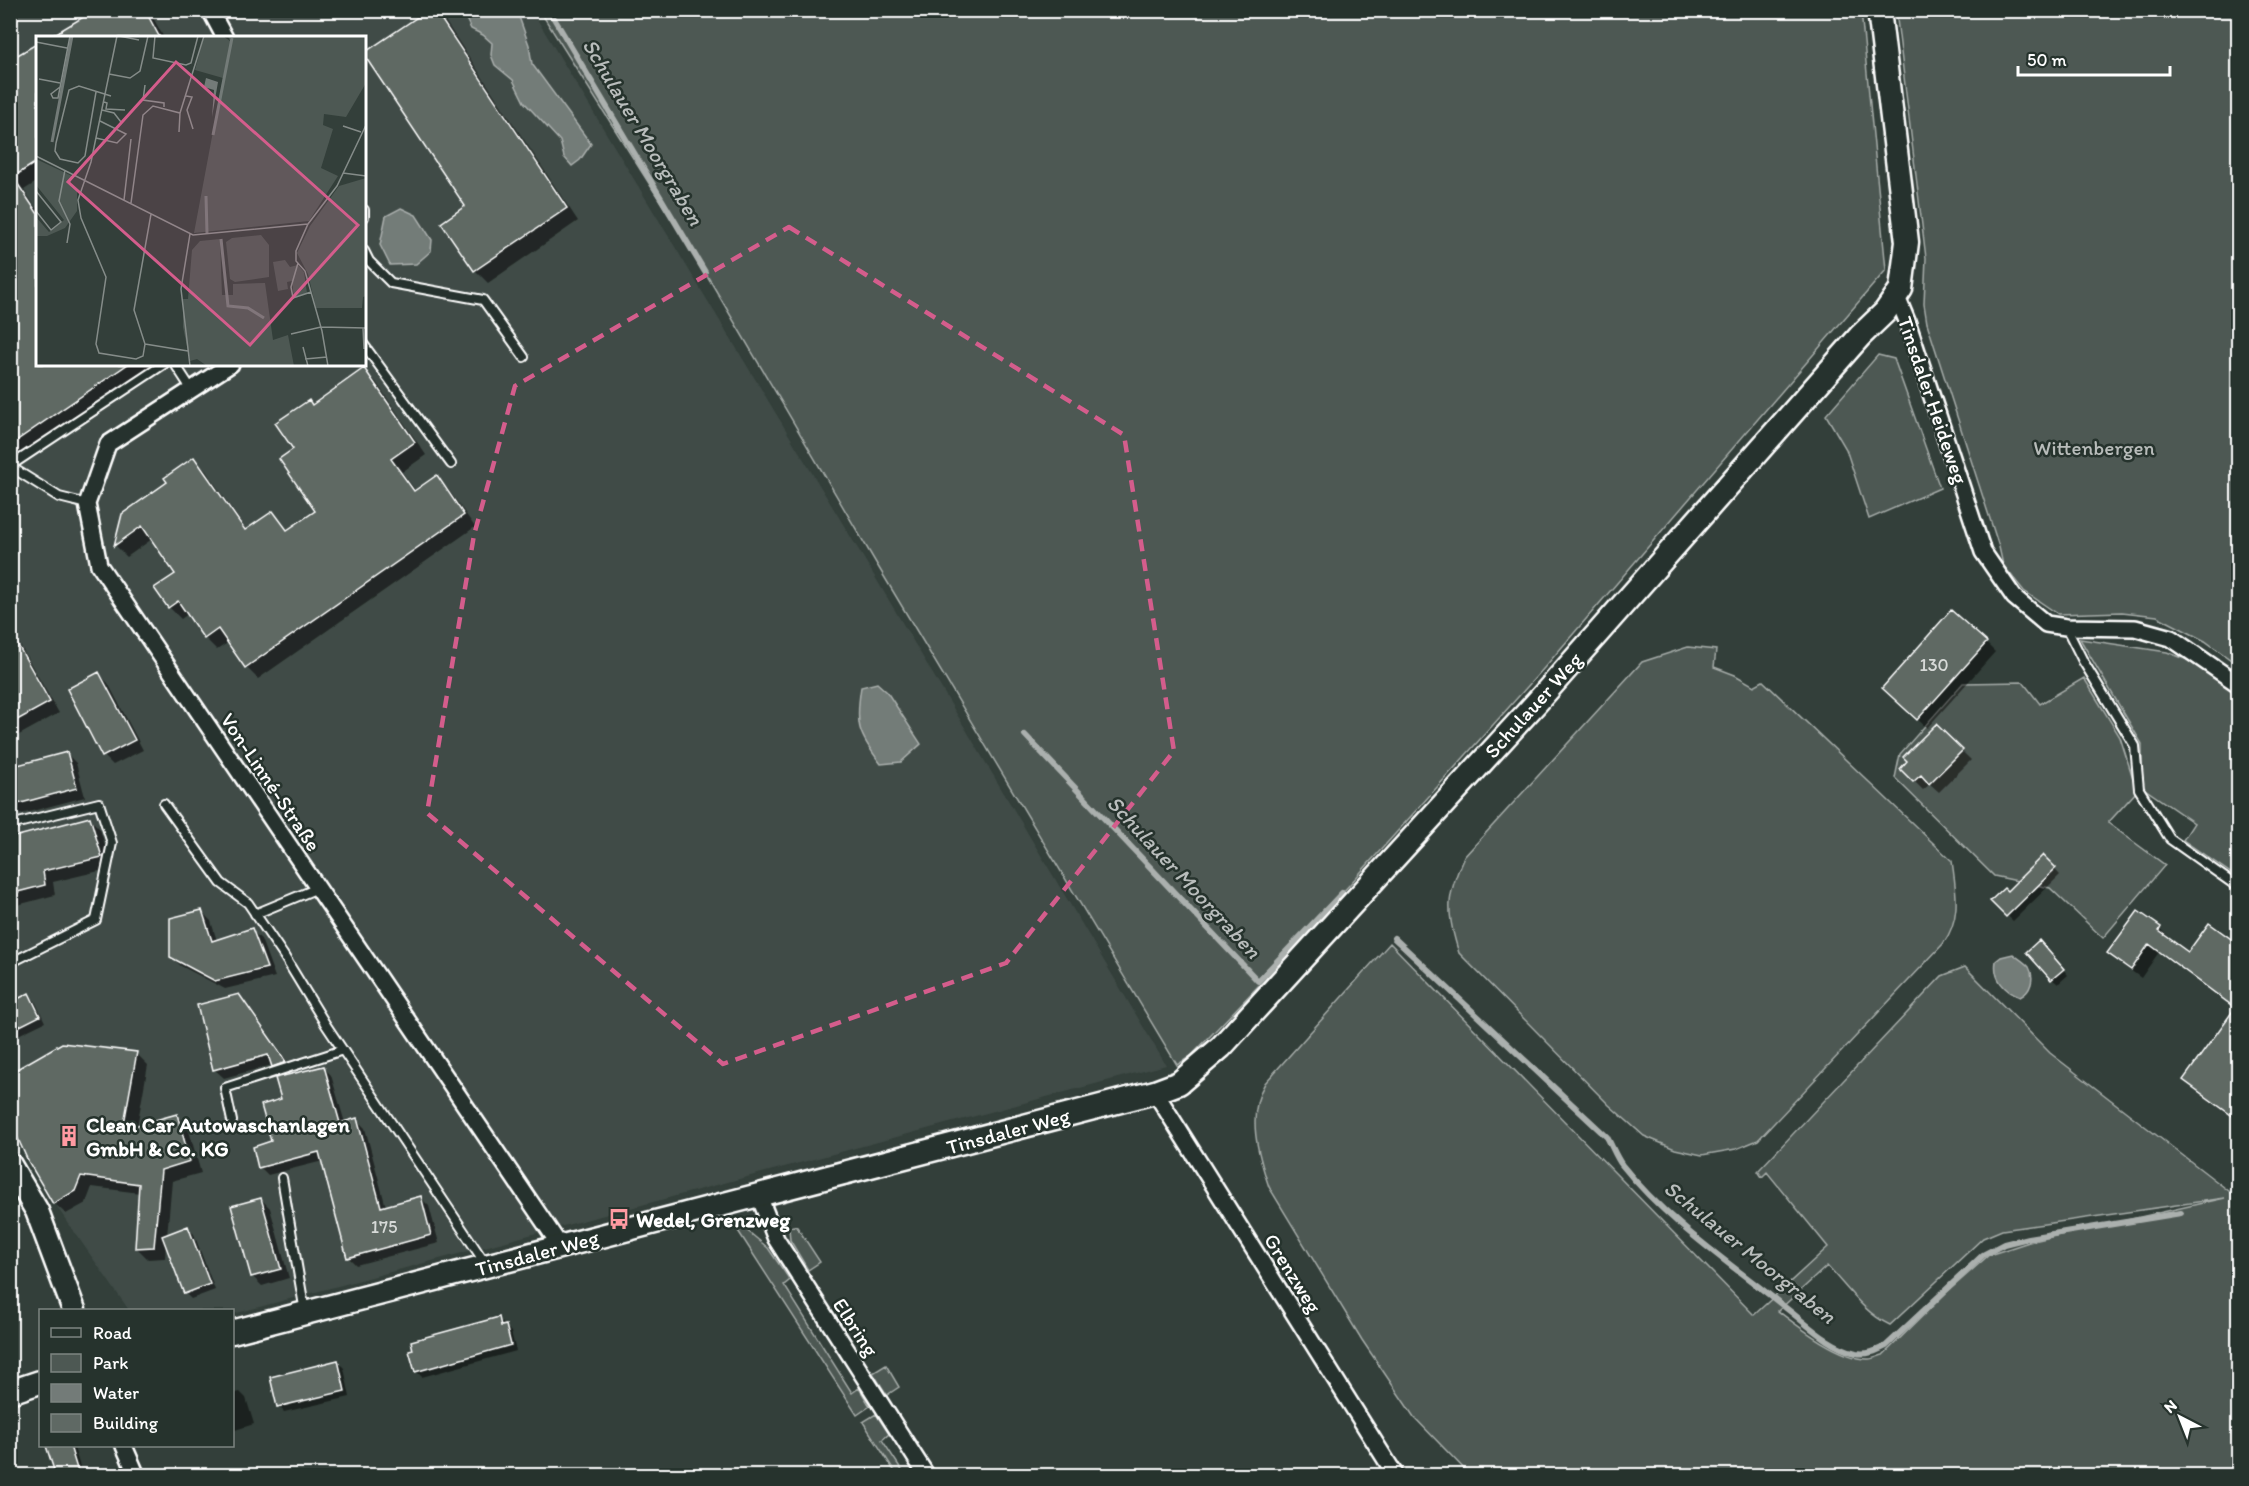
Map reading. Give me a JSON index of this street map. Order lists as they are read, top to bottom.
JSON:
{
  "streets": {
    "street": [
      "Tinsdaler Heideweg",
      "Schulauer Weg",
      "Von-Linné-Straße",
      "Tinsdaler Weg",
      "Grenzweg",
      "Elbring"
    ]
  },
  "crossings": [
    ["Tinsdaler Heideweg", "Schulauer Weg"],
    ["Schulauer Weg", "Tinsdaler Weg"],
    ["Schulauer Weg", "Grenzweg"],
    ["Von-Linné-Straße", "Tinsdaler Weg"],
    ["Tinsdaler Weg", "Grenzweg"],
    ["Tinsdaler Weg", "Elbring"]
  ],
  "water": ["Schulauer Moorgraben"],
  "parks": ["Wittenbergen"],
  "places": {
    "building": ["Clean Car Autowaschanlagen GmbH & Co. KG"],
    "bus stop": ["Wedel, Grenzweg"]
  },
  "house_numbers": ["130", "175"],
  "legend": [
    "Road",
    "Park",
    "Water",
    "Building"
  ],
  "scale_bar": "50 m",
  "north": "top left"
}
